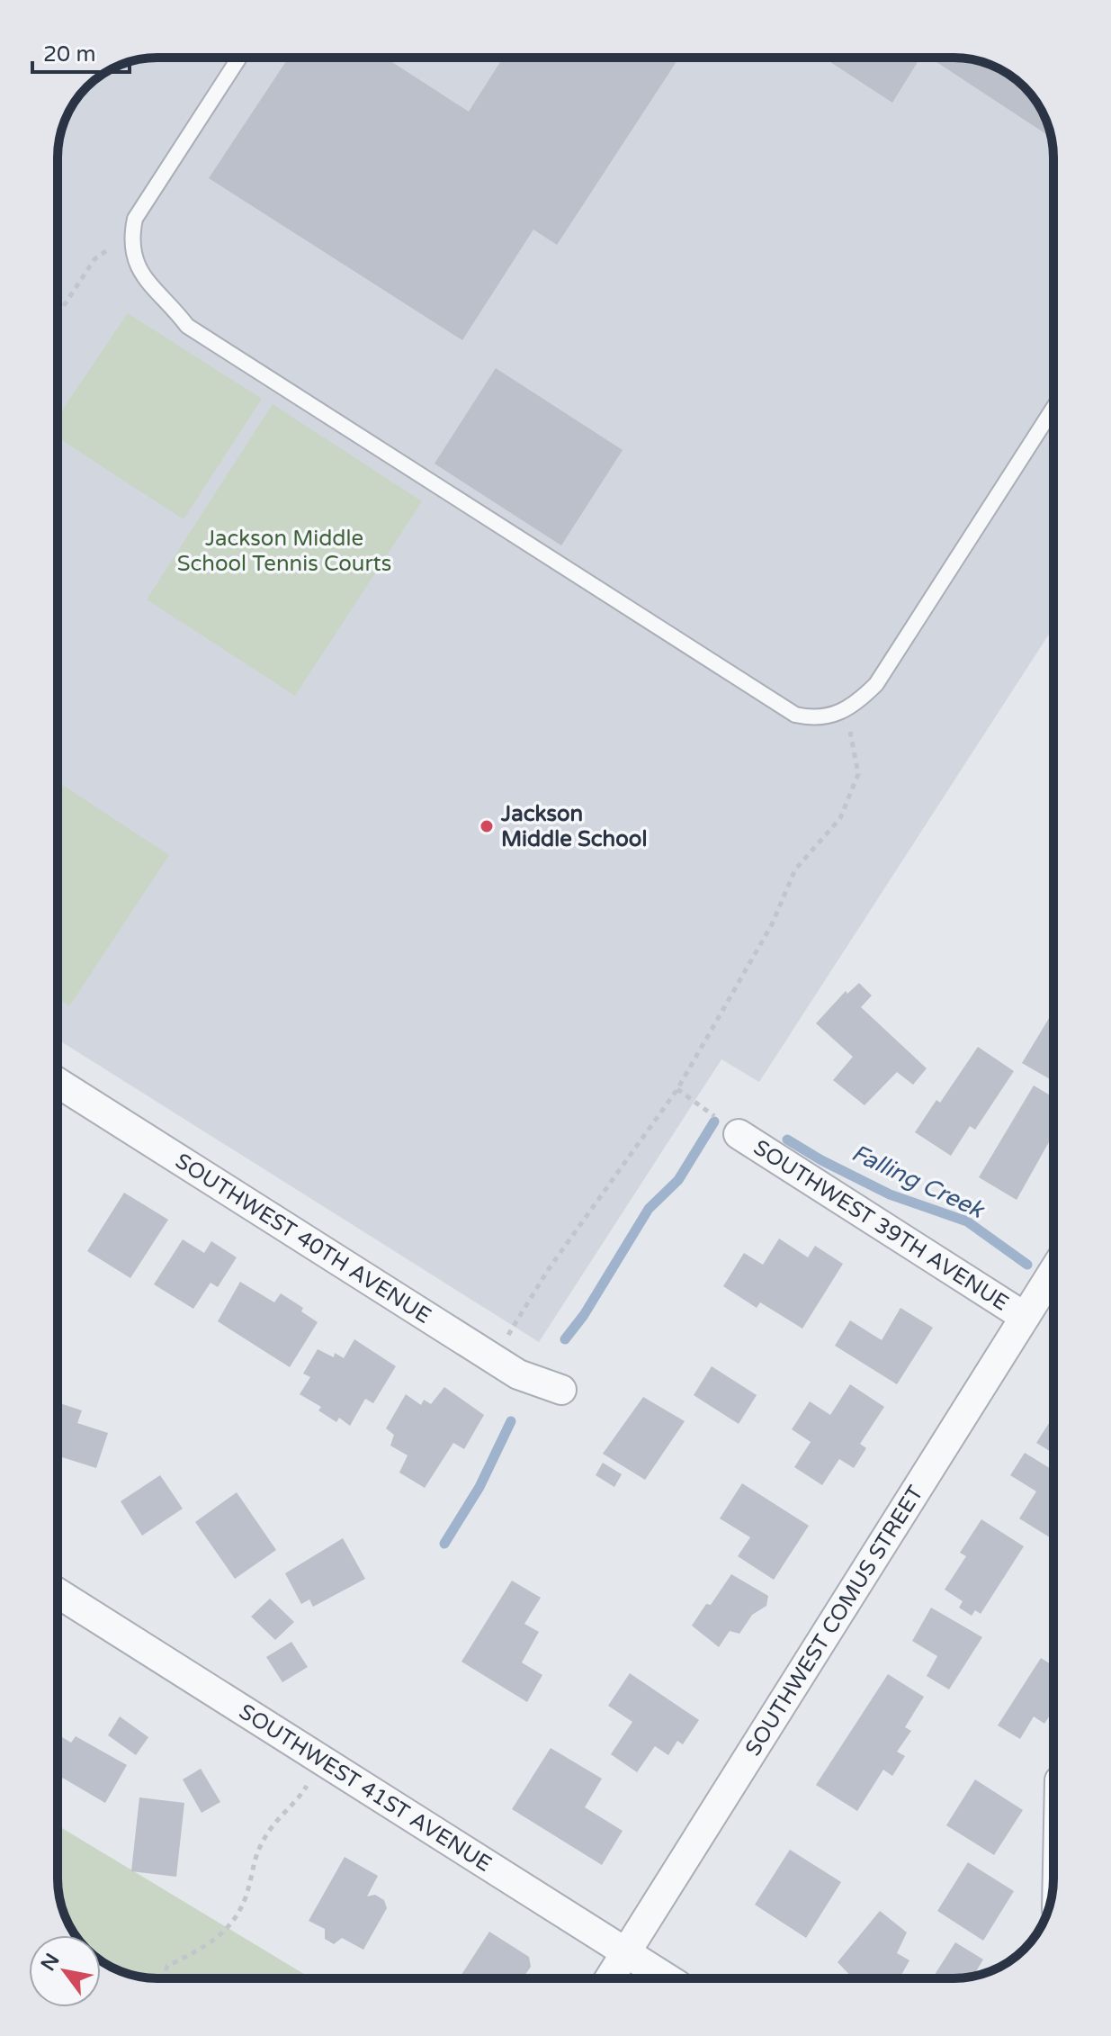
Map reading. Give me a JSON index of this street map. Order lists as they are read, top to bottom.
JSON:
{
  "streets": {
    "street": [
      "SOUTHWEST 39TH AVENUE",
      "SOUTHWEST 40TH AVENUE",
      "SOUTHWEST COMUS STREET",
      "SOUTHWEST 41ST AVENUE"
    ]
  },
  "crossings": [
    ["SOUTHWEST 39TH AVENUE", "SOUTHWEST COMUS STREET"],
    ["SOUTHWEST COMUS STREET", "SOUTHWEST 41ST AVENUE"]
  ],
  "water": ["Falling Creek"],
  "parks": ["Jackson Middle School Tennis Courts"],
  "places": ["Jackson Middle School"],
  "scale_bar": "20 m",
  "north": "top left"
}
